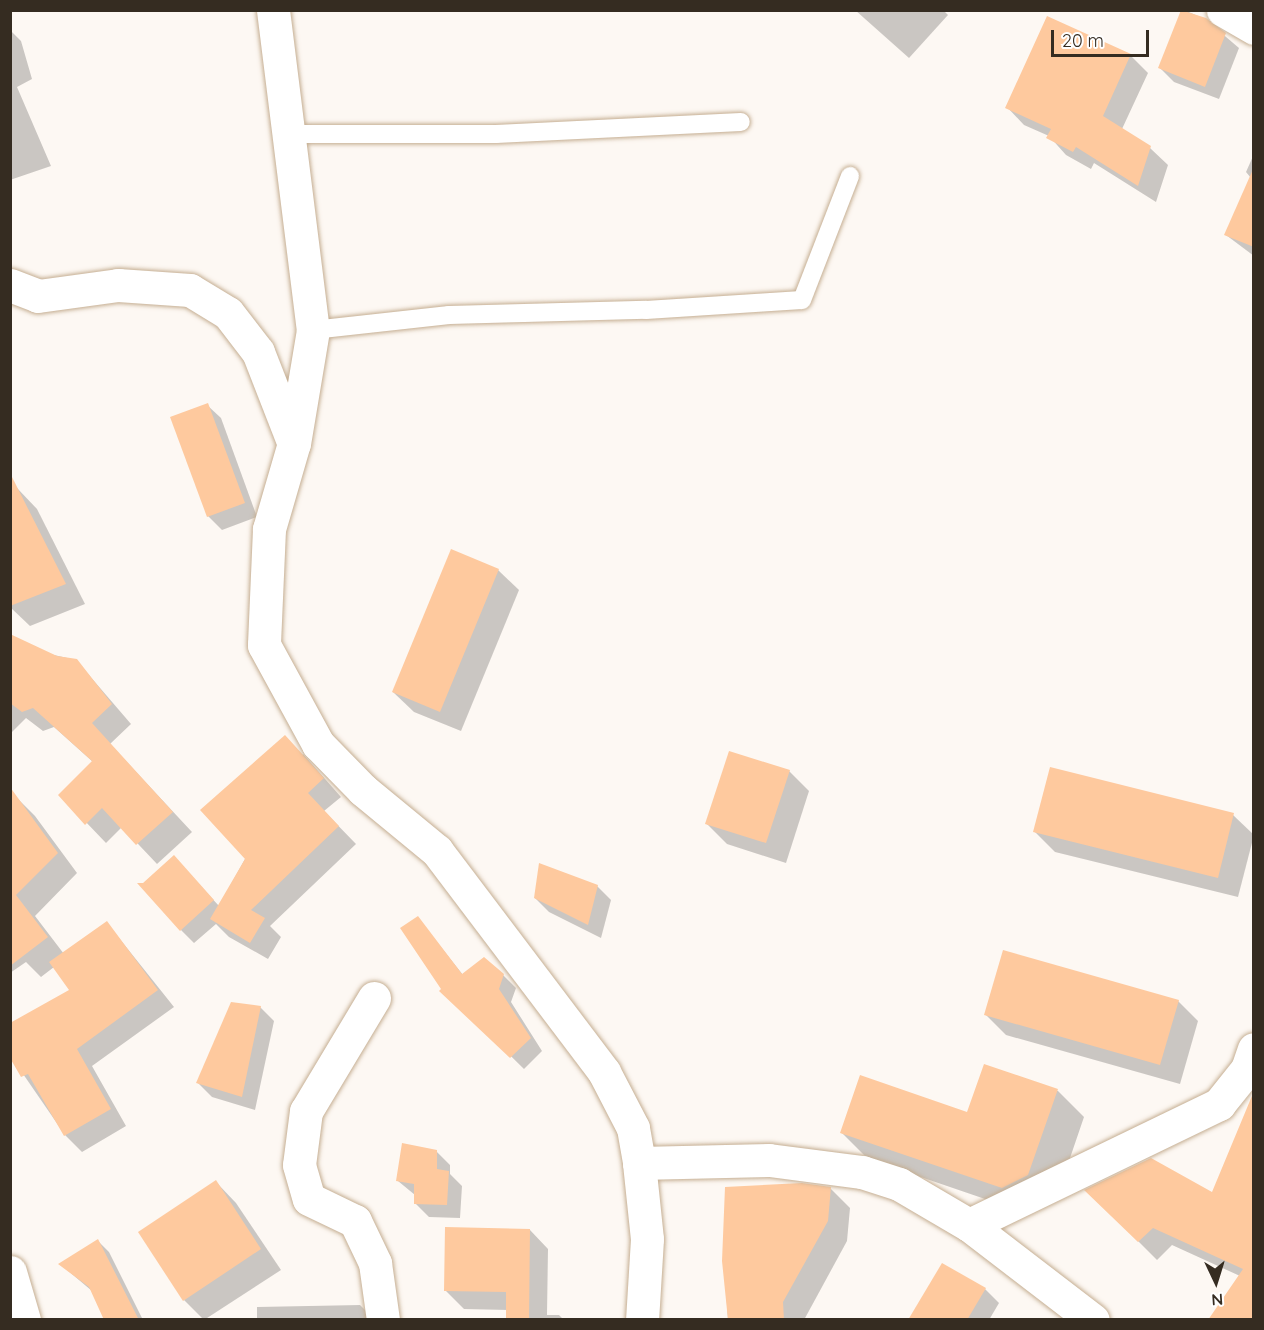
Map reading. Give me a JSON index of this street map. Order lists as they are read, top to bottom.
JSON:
{
  "scale_bar": "20 m",
  "north": "bottom"
}
